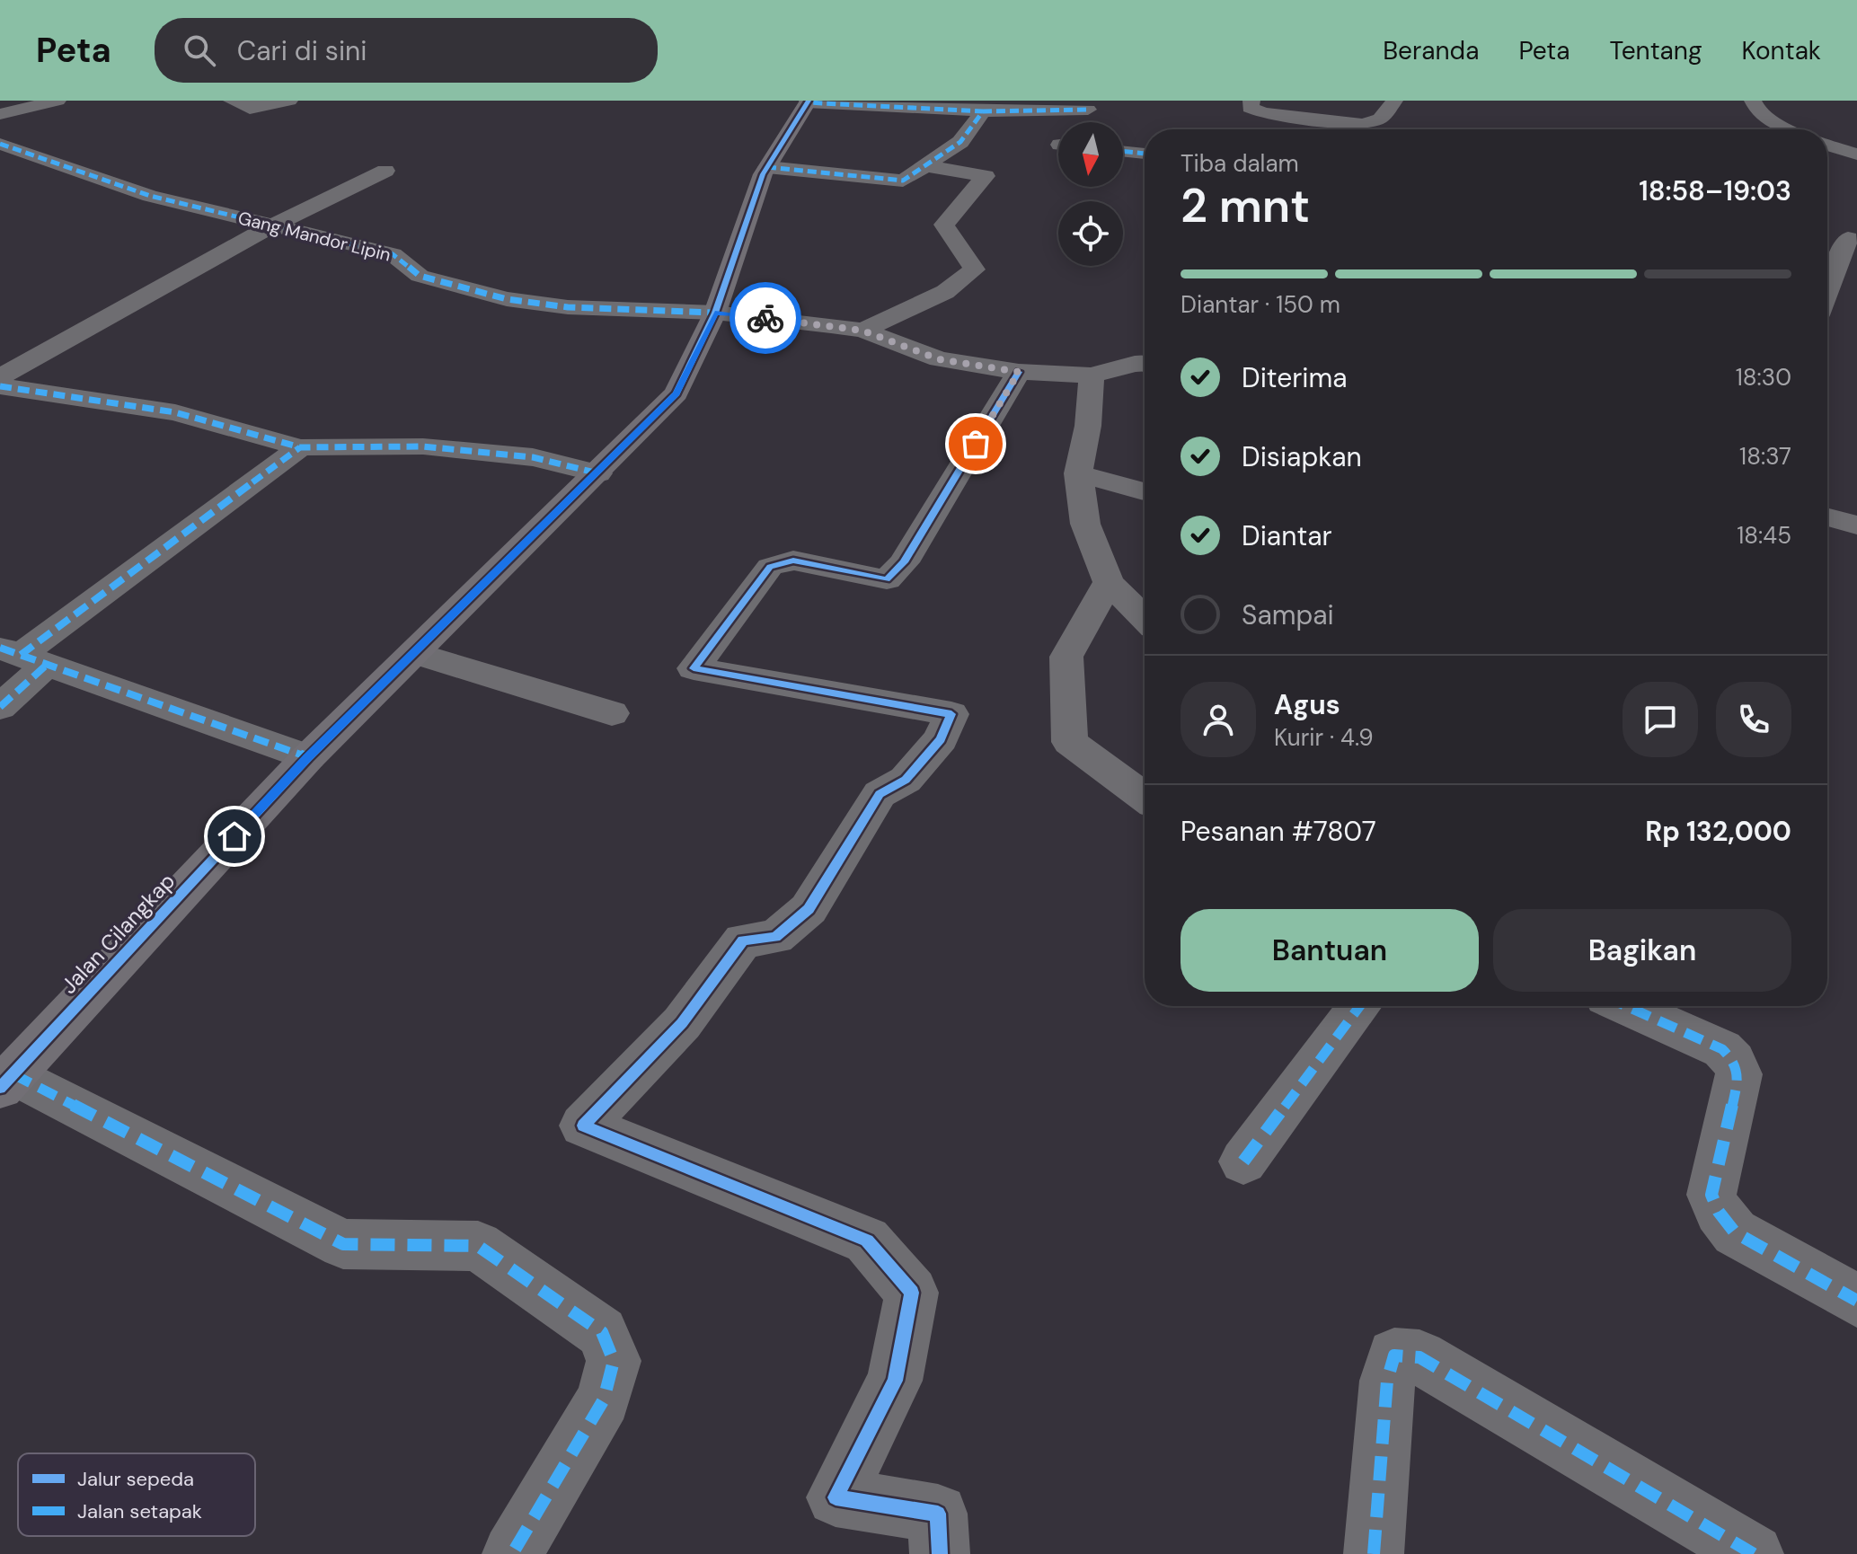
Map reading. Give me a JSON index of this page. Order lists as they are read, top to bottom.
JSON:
{
  "streets": {
    "street": ["Gang Mandor Lipin", "Jalan Cilangkap"]
  },
  "crossings": [
    ["Gang Mandor Lipin", "Jalan Cilangkap"]
  ],
  "legend": ["Jalur sepeda", "Jalan setapak"],
  "north": "bottom",
  "page": {
    "header": "Peta",
    "search": "Cari di sini",
    "nav": [
      "Beranda",
      "Peta",
      "Tentang",
      "Kontak"
    ],
    "heading": ["2 mnt", "Tiba dalam", "18:58–19:03"],
    "panel": [
      "Agus",
      "Kurir · 4.9",
      "Pesanan #7807",
      "Rp 132,000"
    ],
    "bar": "Diantar · 150 m",
    "list": [
      ["Diterima", "18:30"],
      ["Disiapkan", "18:37"],
      ["Diantar", "18:45"],
      "Sampai"
    ],
    "buttons": ["Bantuan", "Bagikan"]
  }
}
